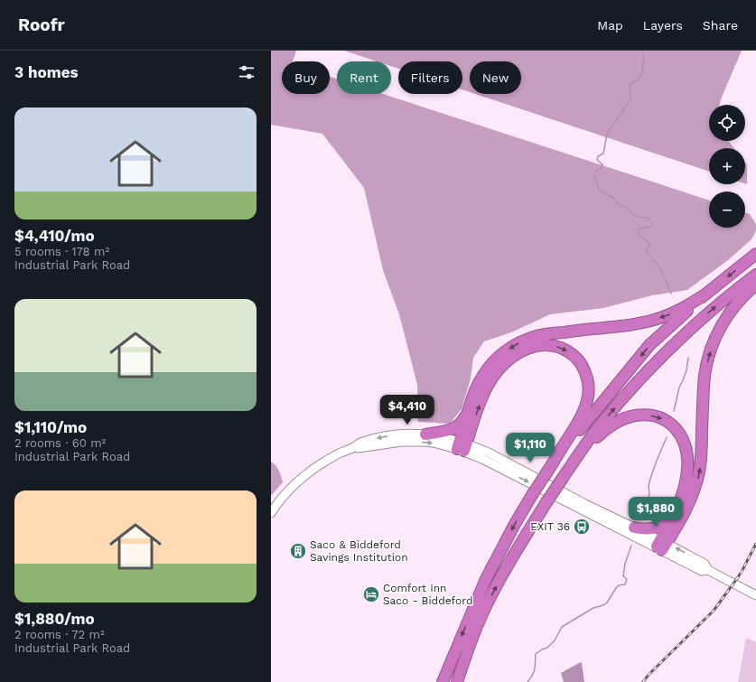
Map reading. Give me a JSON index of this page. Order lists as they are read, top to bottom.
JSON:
{
  "places": {
    "bus stop": ["EXIT 36"],
    "building": ["Saco & Biddeford Savings Institution"],
    "hotel": ["Comfort Inn Saco - Biddeford"]
  },
  "page": {
    "header": "Roofr",
    "nav": ["Map", "Layers", "Share"],
    "heading": "3 homes",
    "chip": [
      "Buy",
      "Rent",
      "Filters",
      "New"
    ],
    "list": [
      {
        "name": "$4,410/mo",
        "note": "5 rooms · 178 m² · Industrial Park Road"
      },
      {
        "name": "$1,110/mo",
        "note": "2 rooms · 60 m² · Industrial Park Road"
      },
      {
        "name": "$1,880/mo",
        "note": "2 rooms · 72 m² · Industrial Park Road"
      }
    ],
    "map_buttons": ["+", "−"],
    "price": ["$4,410", "$1,110", "$1,880"]
  }
}
